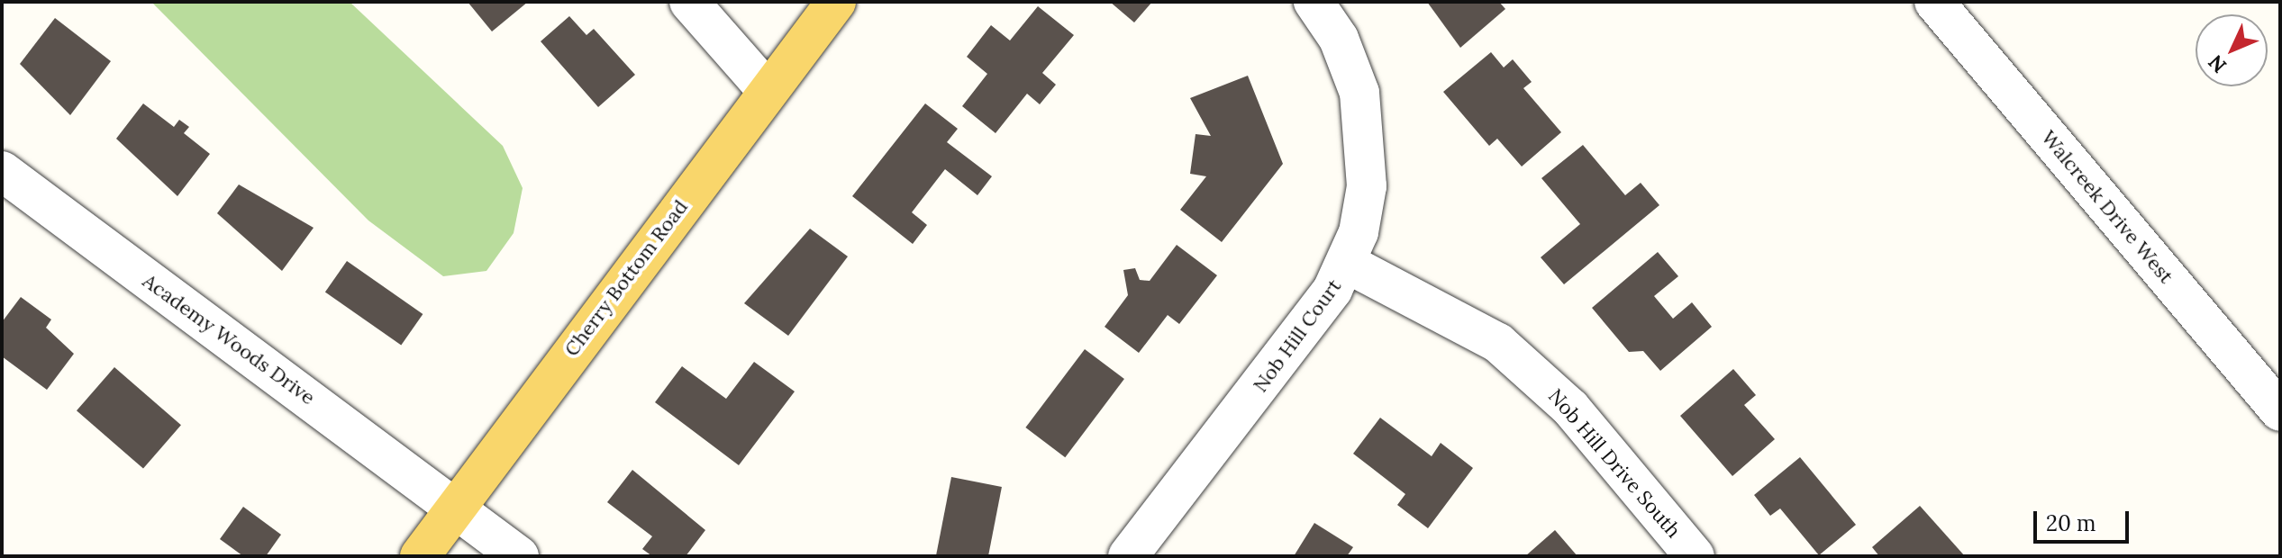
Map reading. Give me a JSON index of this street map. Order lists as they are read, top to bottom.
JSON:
{
  "streets": {
    "main road": ["Cherry Bottom Road"],
    "street": [
      "Walcreek Drive West",
      "Nob Hill Court",
      "Academy Woods Drive",
      "Nob Hill Drive South"
    ]
  },
  "crossings": [
    ["Cherry Bottom Road", "Academy Woods Drive"],
    ["Nob Hill Court", "Nob Hill Drive South"]
  ],
  "scale_bar": "20 m",
  "north": "bottom left"
}
